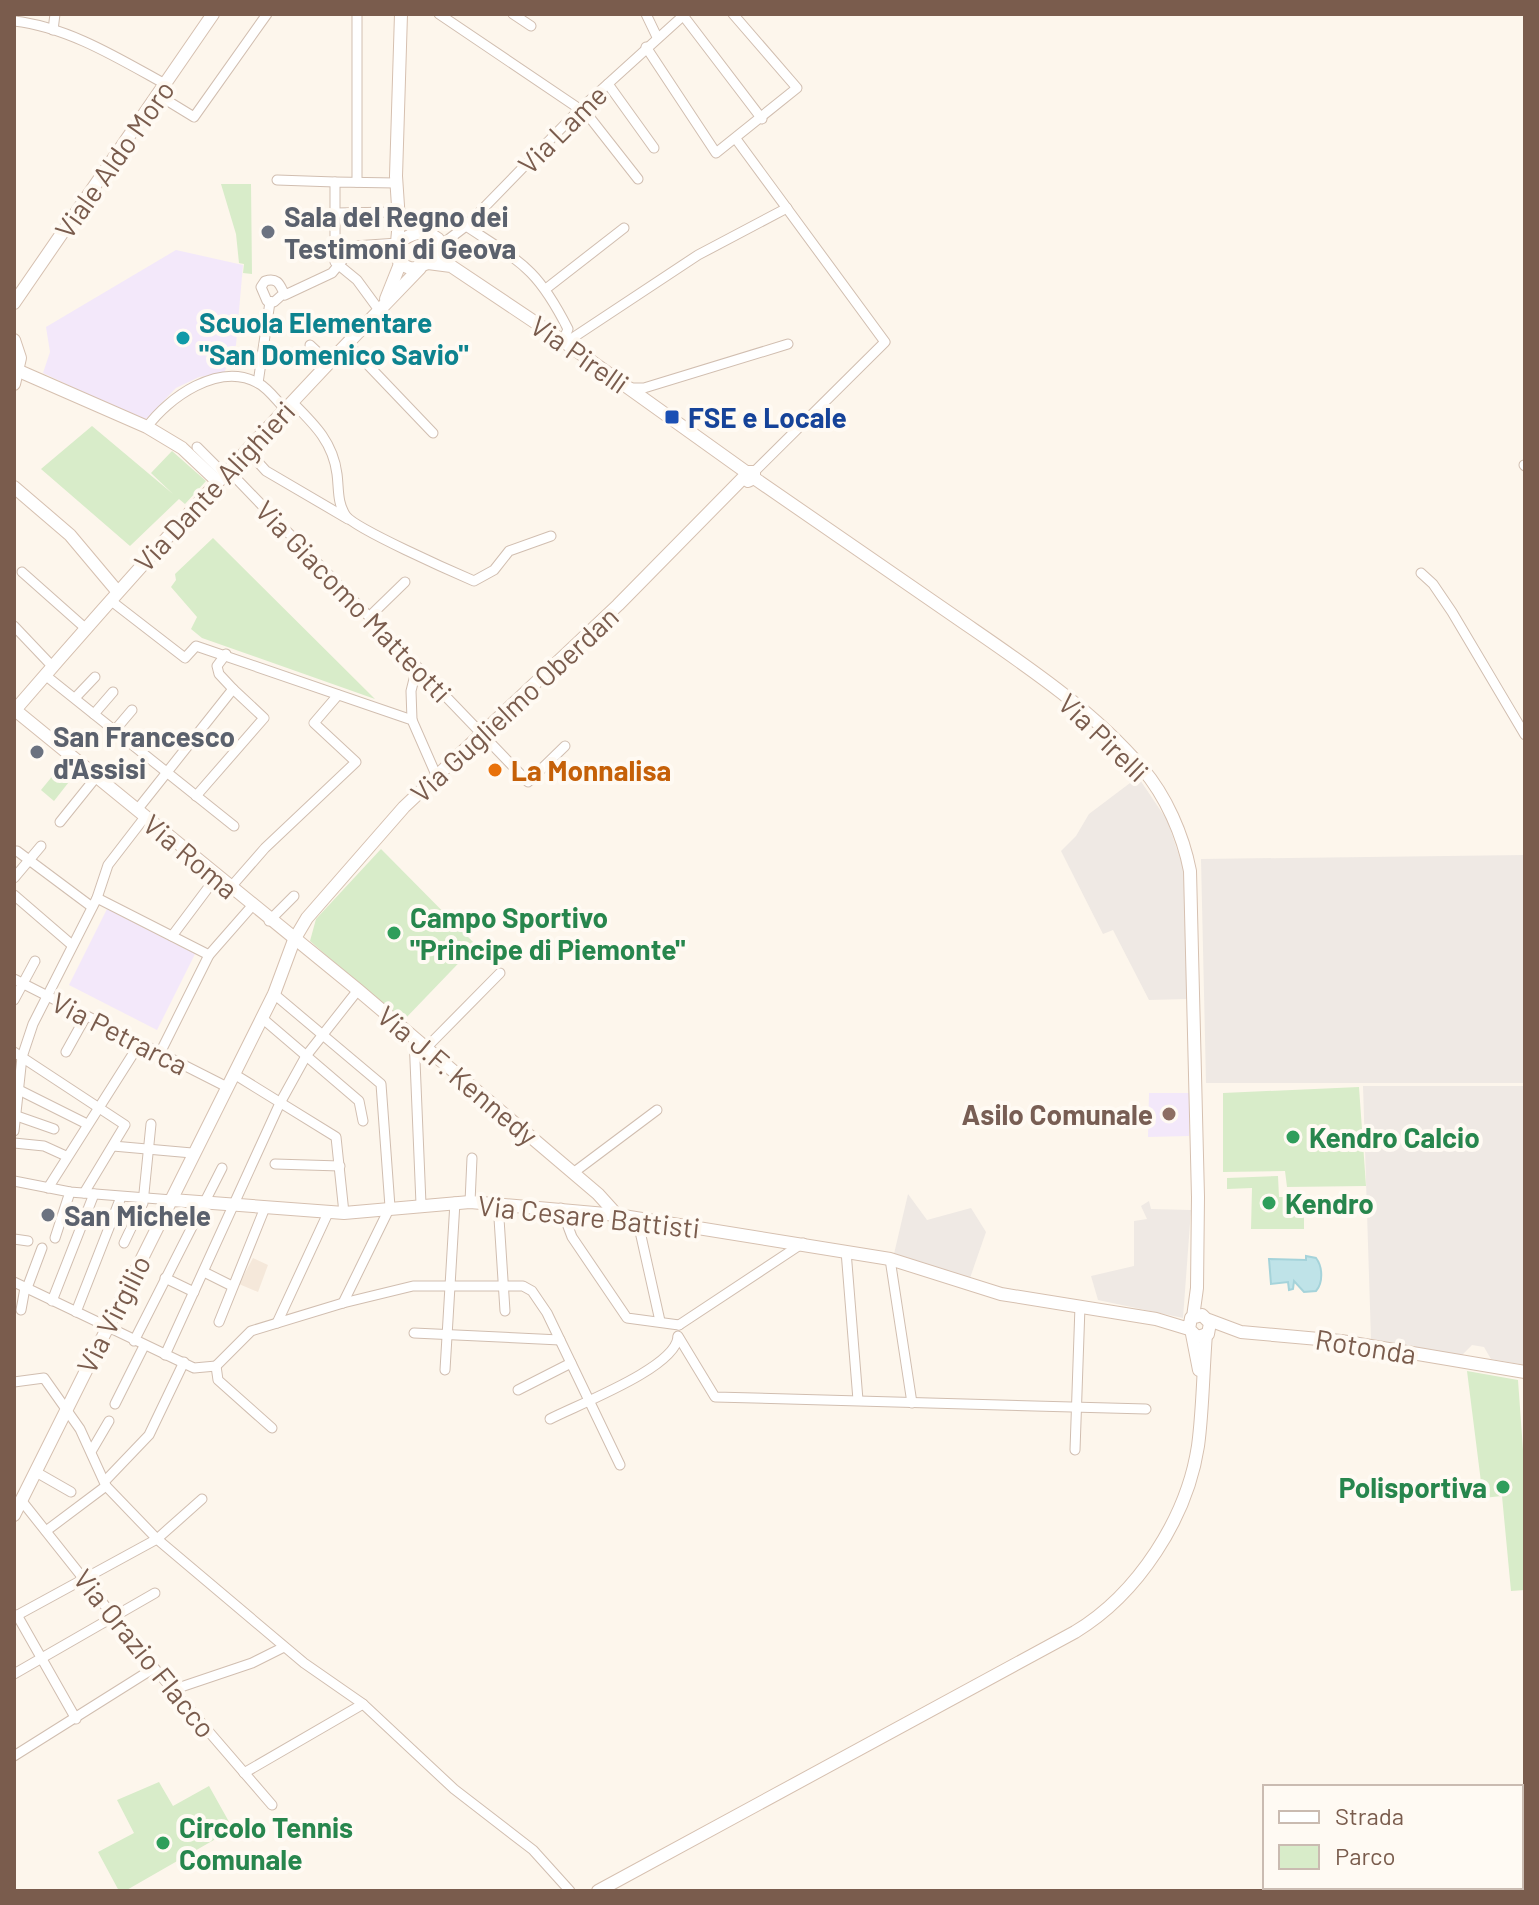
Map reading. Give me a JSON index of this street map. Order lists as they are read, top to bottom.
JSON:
{
  "streets": {
    "street": [
      "Via Lame",
      "Viale Aldo Moro",
      "Via Pirelli",
      "Via Dante Alighieri",
      "Via Giacomo Matteotti",
      "Via Guglielmo Oberdan",
      "Via Roma",
      "Via Petrarca",
      "Via J.F. Kennedy",
      "Via Cesare Battisti",
      "Via Virgilio",
      "Rotonda",
      "Via Orazio Flacco"
    ]
  },
  "crossings": [
    ["Via Lame", "Via Pirelli"],
    ["Via Lame", "Via Dante Alighieri"],
    ["Via Pirelli", "Via Dante Alighieri"],
    ["Via Pirelli", "Via Guglielmo Oberdan"],
    ["Via Pirelli", "Via Cesare Battisti"],
    ["Via Pirelli", "Rotonda"],
    ["Via Dante Alighieri", "Via Giacomo Matteotti"],
    ["Via Dante Alighieri", "Via Roma"],
    ["Via Giacomo Matteotti", "Via Guglielmo Oberdan"],
    ["Via Guglielmo Oberdan", "Via Roma"],
    ["Via Guglielmo Oberdan", "Via J.F. Kennedy"],
    ["Via Guglielmo Oberdan", "Via Virgilio"],
    ["Via Roma", "Via J.F. Kennedy"],
    ["Via Roma", "Via Virgilio"],
    ["Via Petrarca", "Via Virgilio"],
    ["Via J.F. Kennedy", "Via Cesare Battisti"],
    ["Via J.F. Kennedy", "Via Virgilio"],
    ["Via Cesare Battisti", "Via Virgilio"],
    ["Via Cesare Battisti", "Rotonda"],
    ["Via Virgilio", "Via Orazio Flacco"]
  ],
  "places": {
    "other": [
      "Sala del Regno dei Testimoni di Geova",
      "Scuola Elementare \"San Domenico Savio\"",
      "San Francesco d'Assisi",
      "La Monnalisa",
      "Campo Sportivo \"Principe di Piemonte\"",
      "Asilo Comunale",
      "Kendro Calcio",
      "Kendro",
      "San Michele",
      "Polisportiva",
      "Circolo Tennis Comunale"
    ],
    "transit": ["FSE e Locale"]
  },
  "legend": ["Strada", "Parco"]
}
